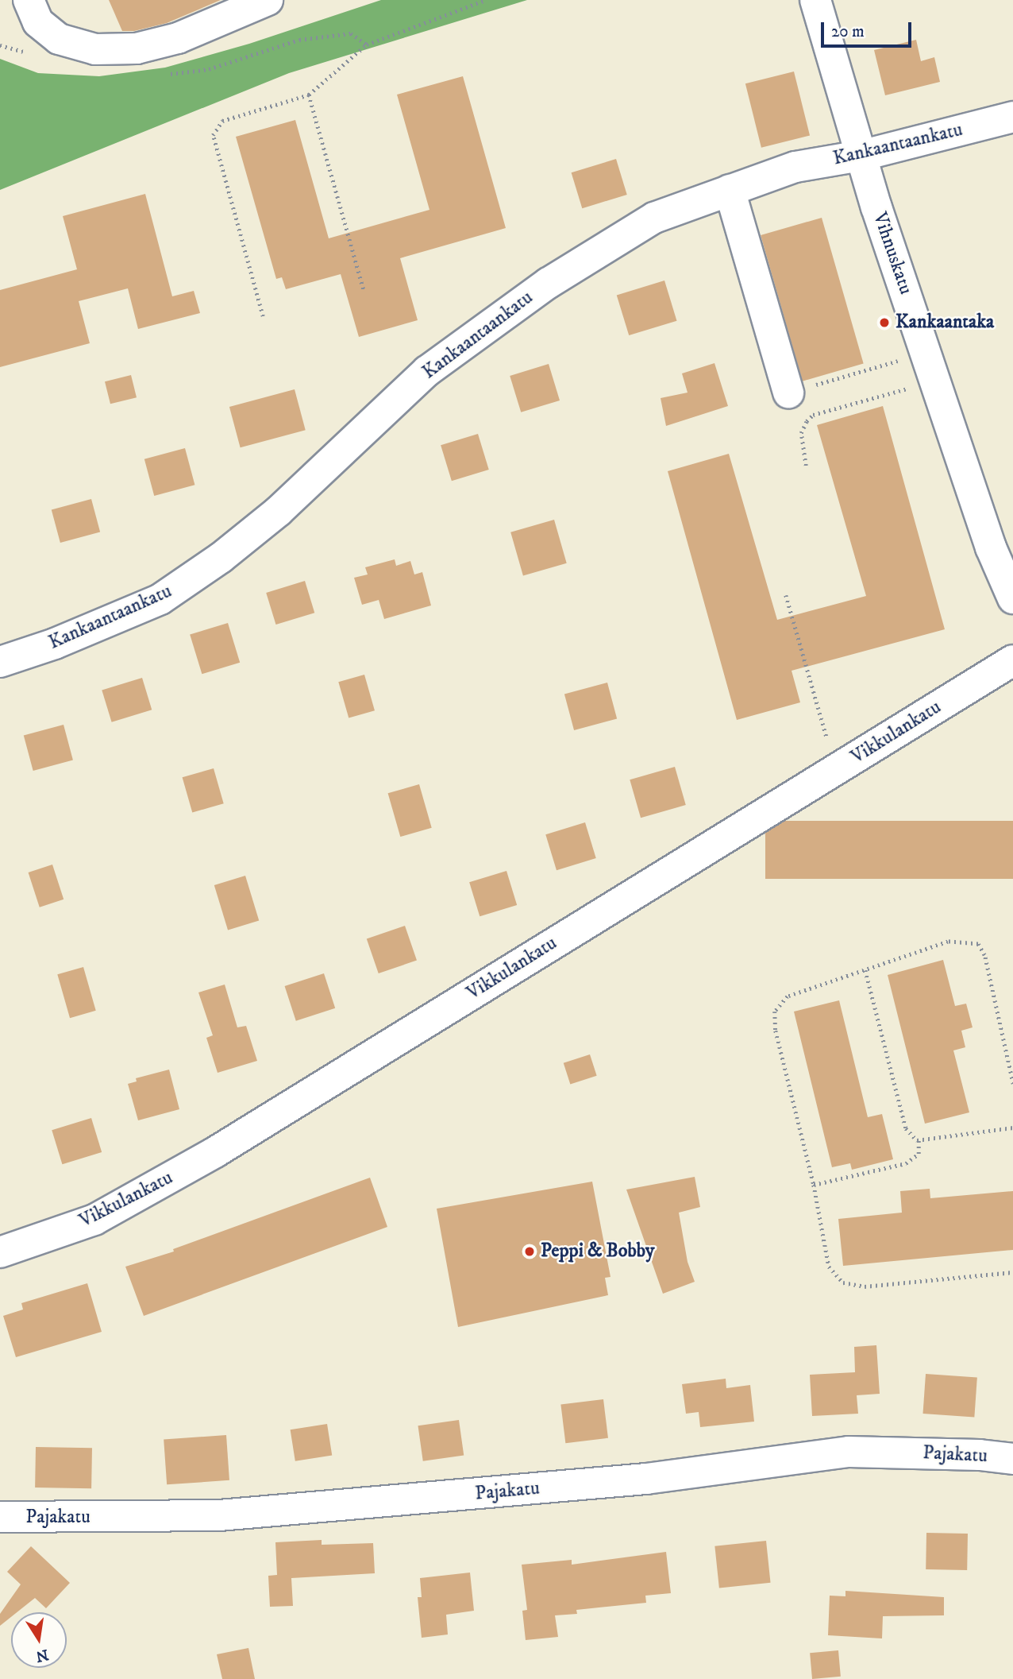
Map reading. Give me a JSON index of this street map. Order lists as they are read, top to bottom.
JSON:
{
  "streets": {
    "street": [
      "Kankaantaankatu",
      "Vihnuskatu",
      "Vikkulankatu",
      "Pajakatu"
    ]
  },
  "crossings": [
    ["Kankaantaankatu", "Vihnuskatu"]
  ],
  "places": ["Kankaantaka", "Peppi & Bobby"],
  "scale_bar": "20 m",
  "north": "bottom"
}
